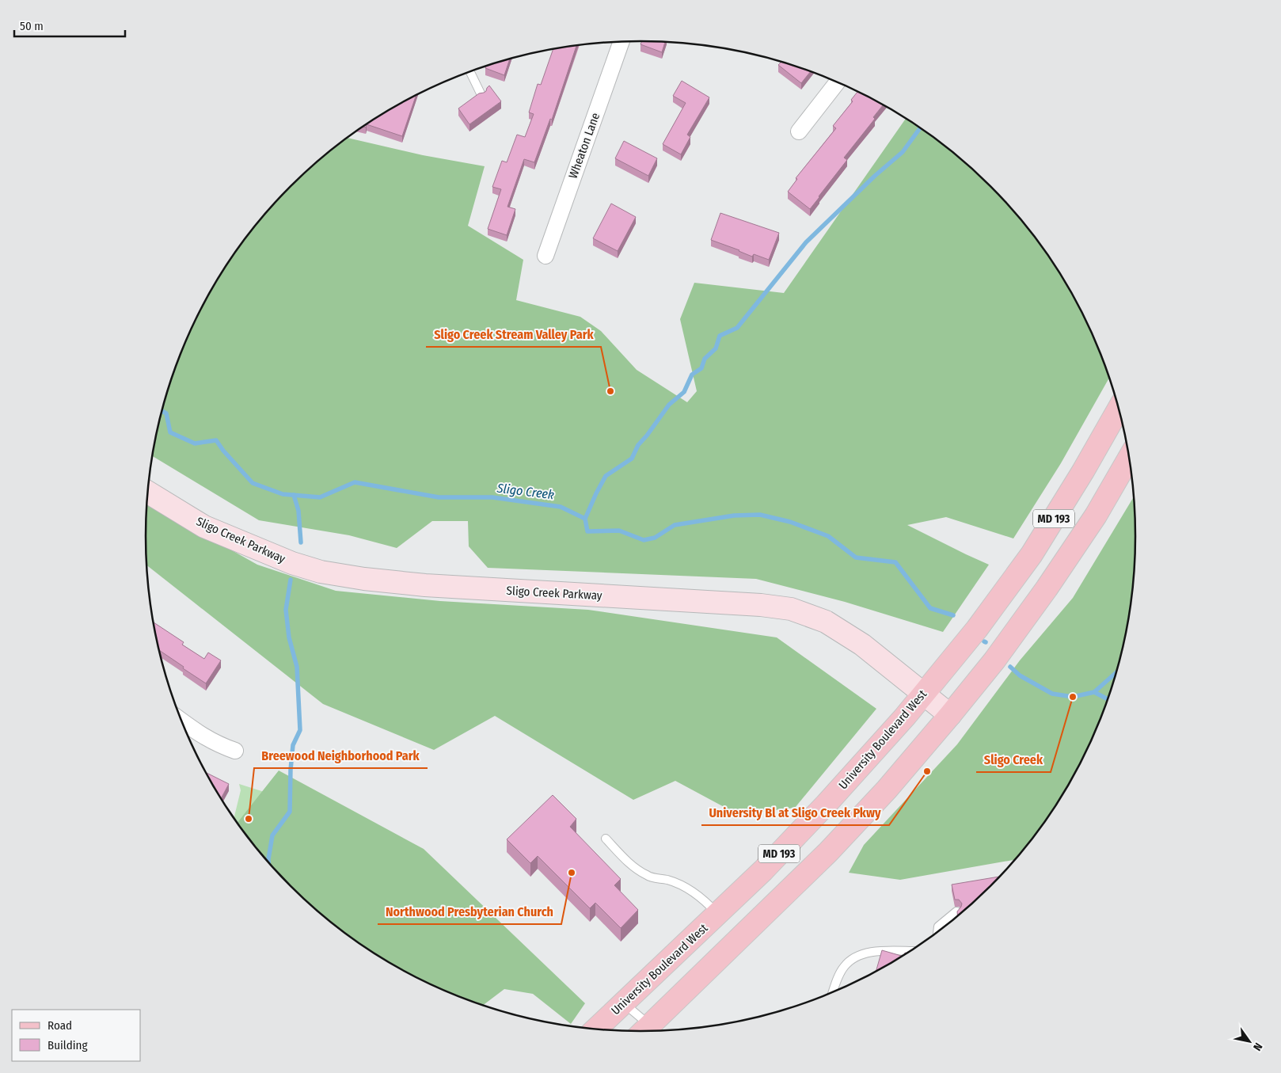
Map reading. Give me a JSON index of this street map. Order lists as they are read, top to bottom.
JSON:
{
  "streets": {
    "main road": ["MD 193", "University Boulevard West"],
    "street": ["Wheaton Lane", "Sligo Creek Parkway"]
  },
  "crossings": [
    ["MD 193", "Sligo Creek Parkway"],
    ["Sligo Creek Parkway", "University Boulevard West"]
  ],
  "water": ["Sligo Creek"],
  "places": [
    "Sligo Creek Stream Valley Park",
    "Sligo Creek",
    "University Bl at Sligo Creek Pkwy",
    "Breewood Neighborhood Park",
    "Northwood Presbyterian Church"
  ],
  "legend": ["Road", "Building"],
  "scale_bar": "50 m",
  "north": "bottom right"
}
